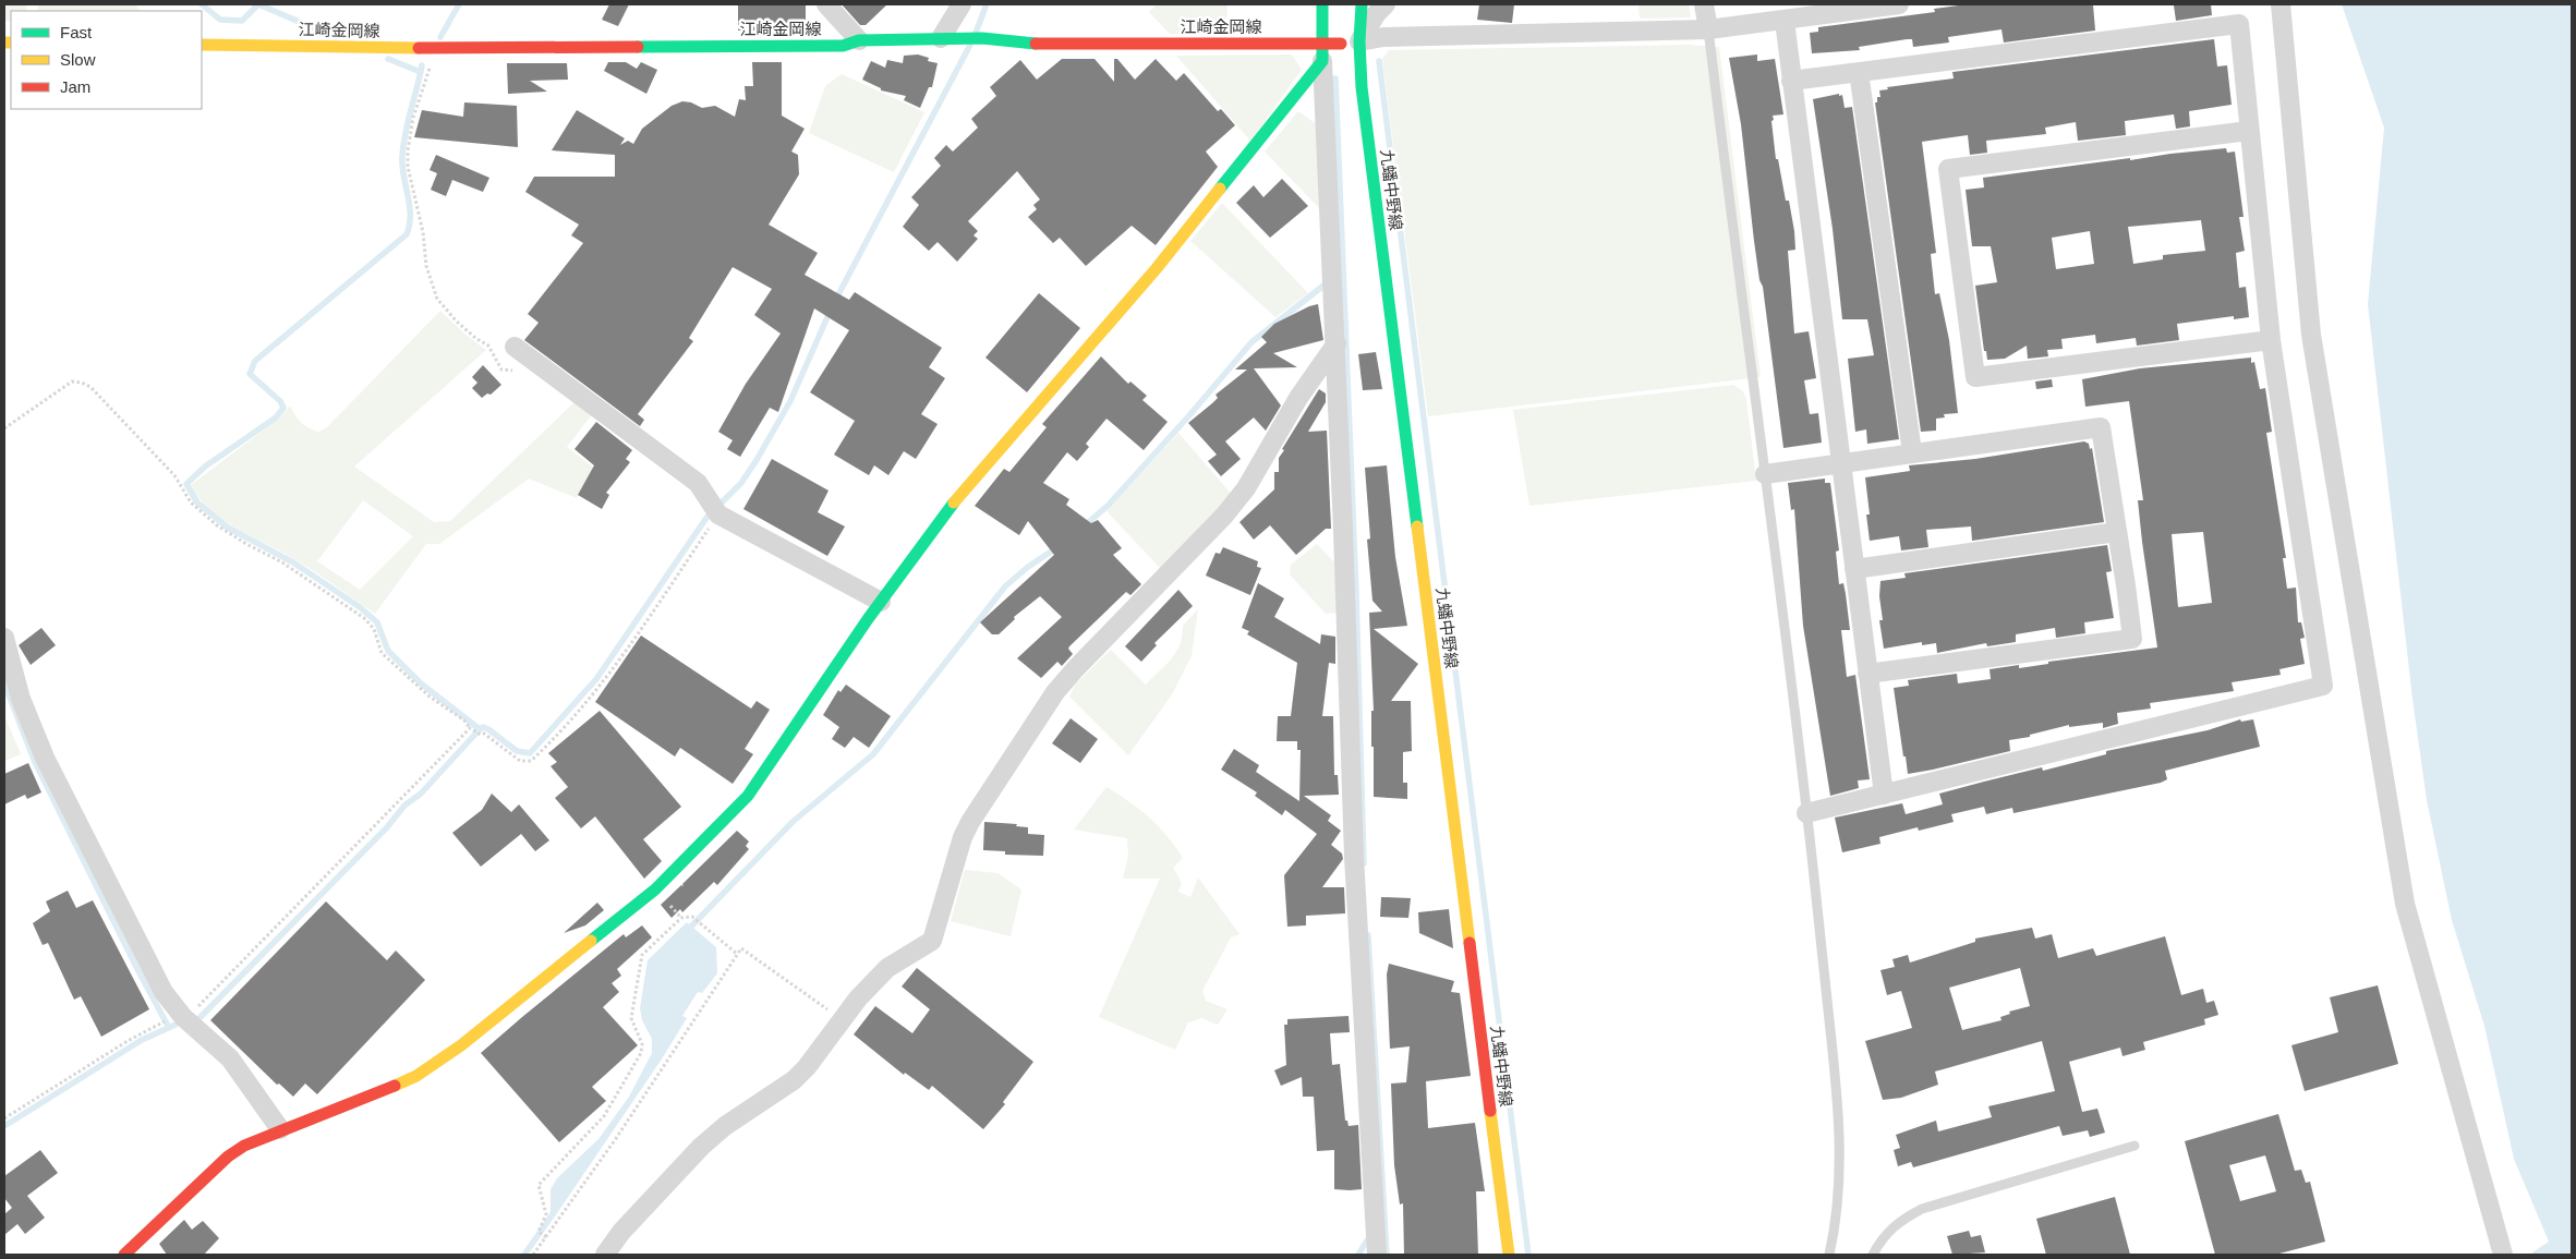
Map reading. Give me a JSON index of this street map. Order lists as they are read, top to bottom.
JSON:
{
  "streets": {
    "main road": ["江崎金岡線", "九蟠中野線"]
  },
  "crossings": [
    ["江崎金岡線", "九蟠中野線"]
  ],
  "legend": ["Fast", "Slow", "Jam"]
}
